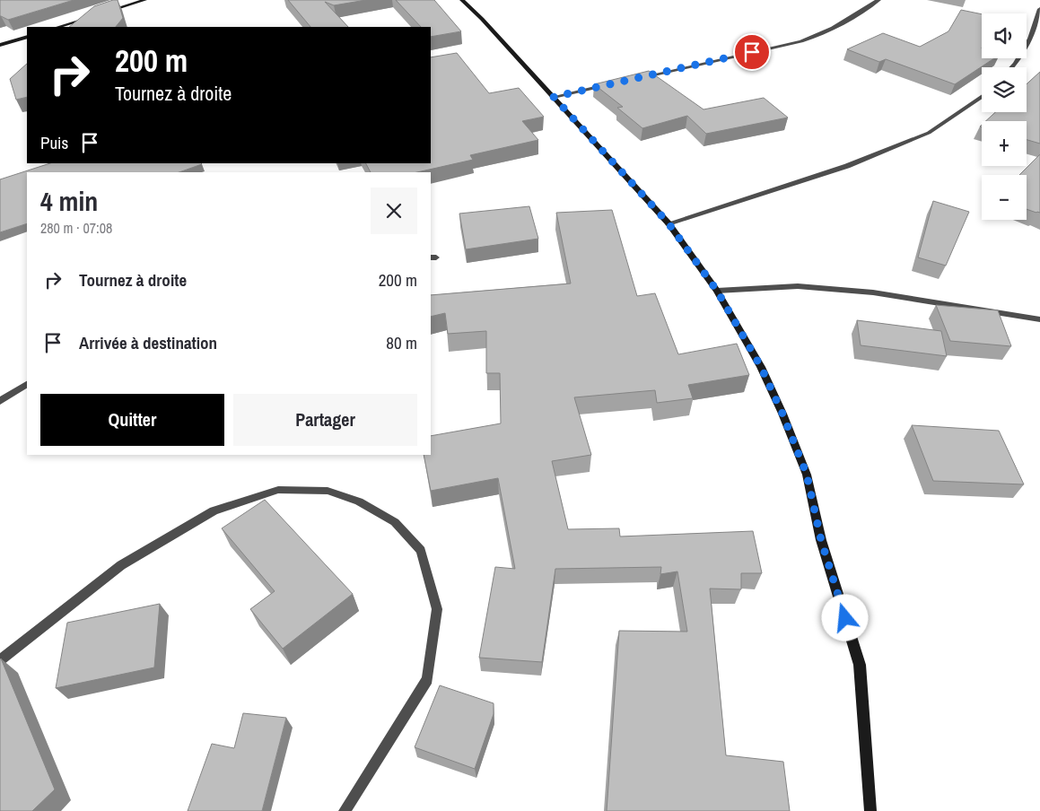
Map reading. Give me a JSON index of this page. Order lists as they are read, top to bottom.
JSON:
{
  "page": {
    "map_buttons": ["+", "−"],
    "turn": ["200 m", "Tournez à droite"],
    "then": "Puis",
    "heading": ["4 min", "280 m · 07:08"],
    "list": [
      {
        "name": "Tournez à droite",
        "value": "200 m"
      },
      {
        "name": "Arrivée à destination",
        "value": "80 m"
      }
    ],
    "buttons": ["Quitter", "Partager"]
  }
}
